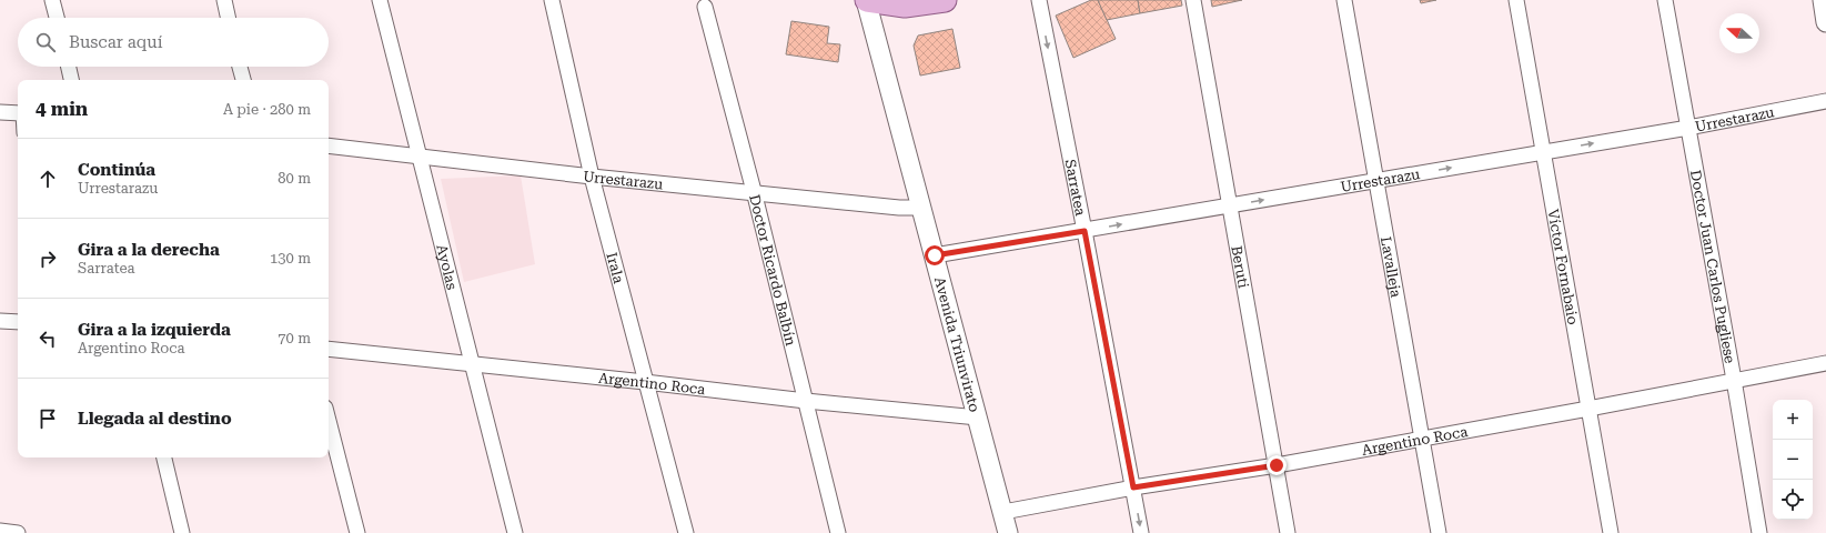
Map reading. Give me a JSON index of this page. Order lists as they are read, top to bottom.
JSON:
{
  "streets": {
    "street": [
      "Urrestarazu",
      "Sarratea",
      "Ayolas",
      "Beruti",
      "Lavalleja",
      "Víctor Fornabaio",
      "Doctor Juan Carlos Pugliese",
      "Irala",
      "Doctor Ricardo Balbín",
      "Avenida Triunvirato",
      "Argentino Roca"
    ]
  },
  "crossings": [
    ["Urrestarazu", "Sarratea"],
    ["Urrestarazu", "Ayolas"],
    ["Urrestarazu", "Beruti"],
    ["Urrestarazu", "Lavalleja"],
    ["Urrestarazu", "Víctor Fornabaio"],
    ["Urrestarazu", "Doctor Juan Carlos Pugliese"],
    ["Urrestarazu", "Irala"],
    ["Urrestarazu", "Doctor Ricardo Balbín"],
    ["Urrestarazu", "Avenida Triunvirato"],
    ["Sarratea", "Argentino Roca"],
    ["Ayolas", "Argentino Roca"],
    ["Beruti", "Argentino Roca"],
    ["Lavalleja", "Argentino Roca"],
    ["Víctor Fornabaio", "Argentino Roca"],
    ["Doctor Juan Carlos Pugliese", "Argentino Roca"],
    ["Irala", "Argentino Roca"],
    ["Doctor Ricardo Balbín", "Argentino Roca"],
    ["Avenida Triunvirato", "Argentino Roca"]
  ],
  "one_way": ["Urrestarazu", "Sarratea"],
  "north": "left",
  "page": {
    "search": "Buscar aquí",
    "heading": ["4 min", "A pie · 280 m"],
    "list": [
      ["Continúa", "Urrestarazu", "80 m"],
      ["Gira a la derecha", "Sarratea", "130 m"],
      ["Gira a la izquierda", "Argentino Roca", "70 m"],
      "Llegada al destino"
    ],
    "map_buttons": ["+", "−"]
  }
}
